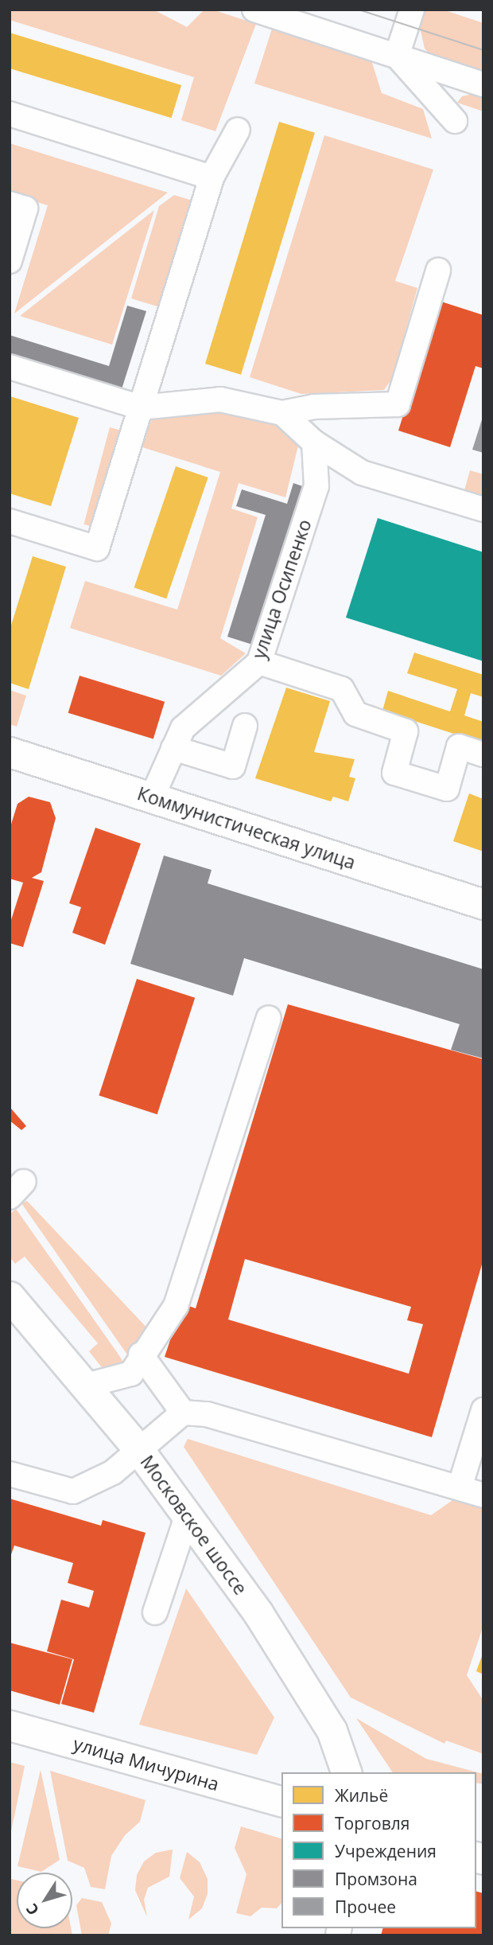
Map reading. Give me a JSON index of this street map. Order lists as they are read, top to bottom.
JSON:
{
  "streets": {
    "main road": ["Коммунистическая улица", "Московское шоссе", "улица Мичурина"],
    "street": ["улица Осипенко"]
  },
  "crossings": [
    ["улица Осипенко", "Коммунистическая улица"]
  ],
  "legend": [
    "Жильё",
    "Торговля",
    "Учреждения",
    "Промзона",
    "Прочее"
  ],
  "north": "bottom left"
}
